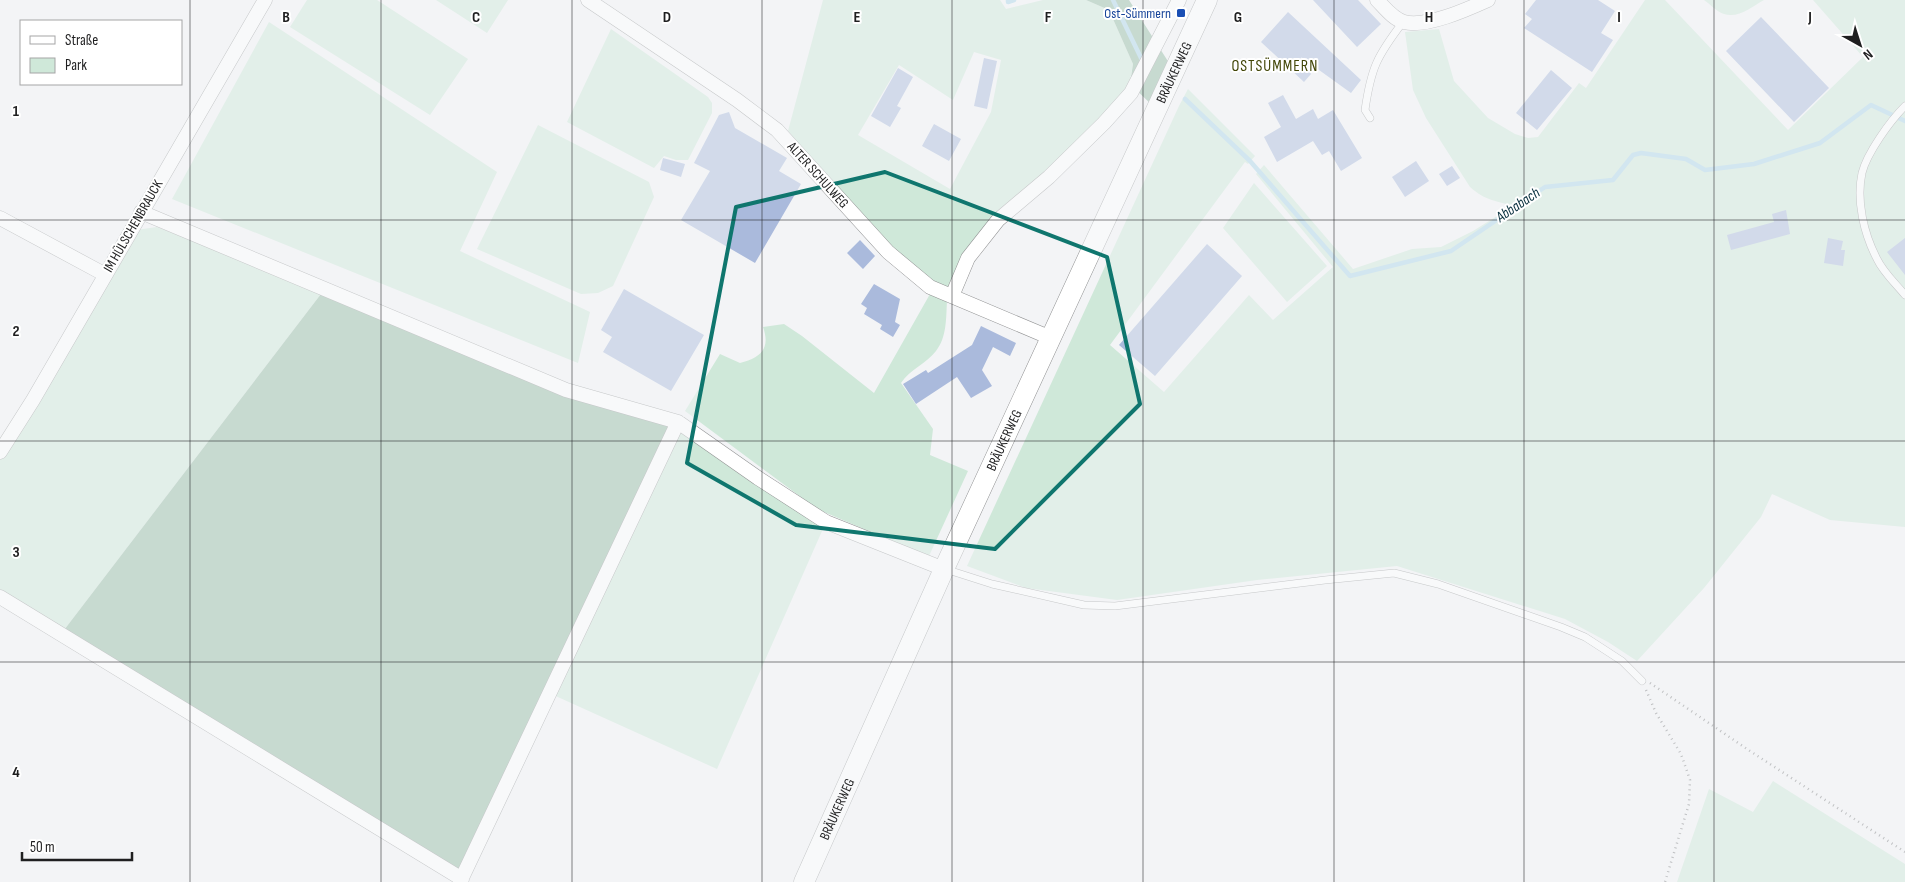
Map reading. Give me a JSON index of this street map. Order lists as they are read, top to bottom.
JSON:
{
  "streets": {
    "main road": ["BRÄUKERWEG"],
    "street": ["ALTER SCHULWEG", "IM HÜLSCHENBRAUCK"]
  },
  "crossings": [
    ["BRÄUKERWEG", "ALTER SCHULWEG"]
  ],
  "districts": ["OSTSÜMMERN"],
  "water": ["Abbabach"],
  "places": {
    "transit": ["Ost-Sümmern"]
  },
  "legend": ["Straße", "Park"],
  "scale_bar": "50 m",
  "north": "bottom right",
  "grid": {
    "columns": [
      "B",
      "C",
      "D",
      "E",
      "F",
      "G",
      "H",
      "I",
      "J"
    ],
    "rows": [
      "1",
      "2",
      "3",
      "4"
    ]
  }
}
